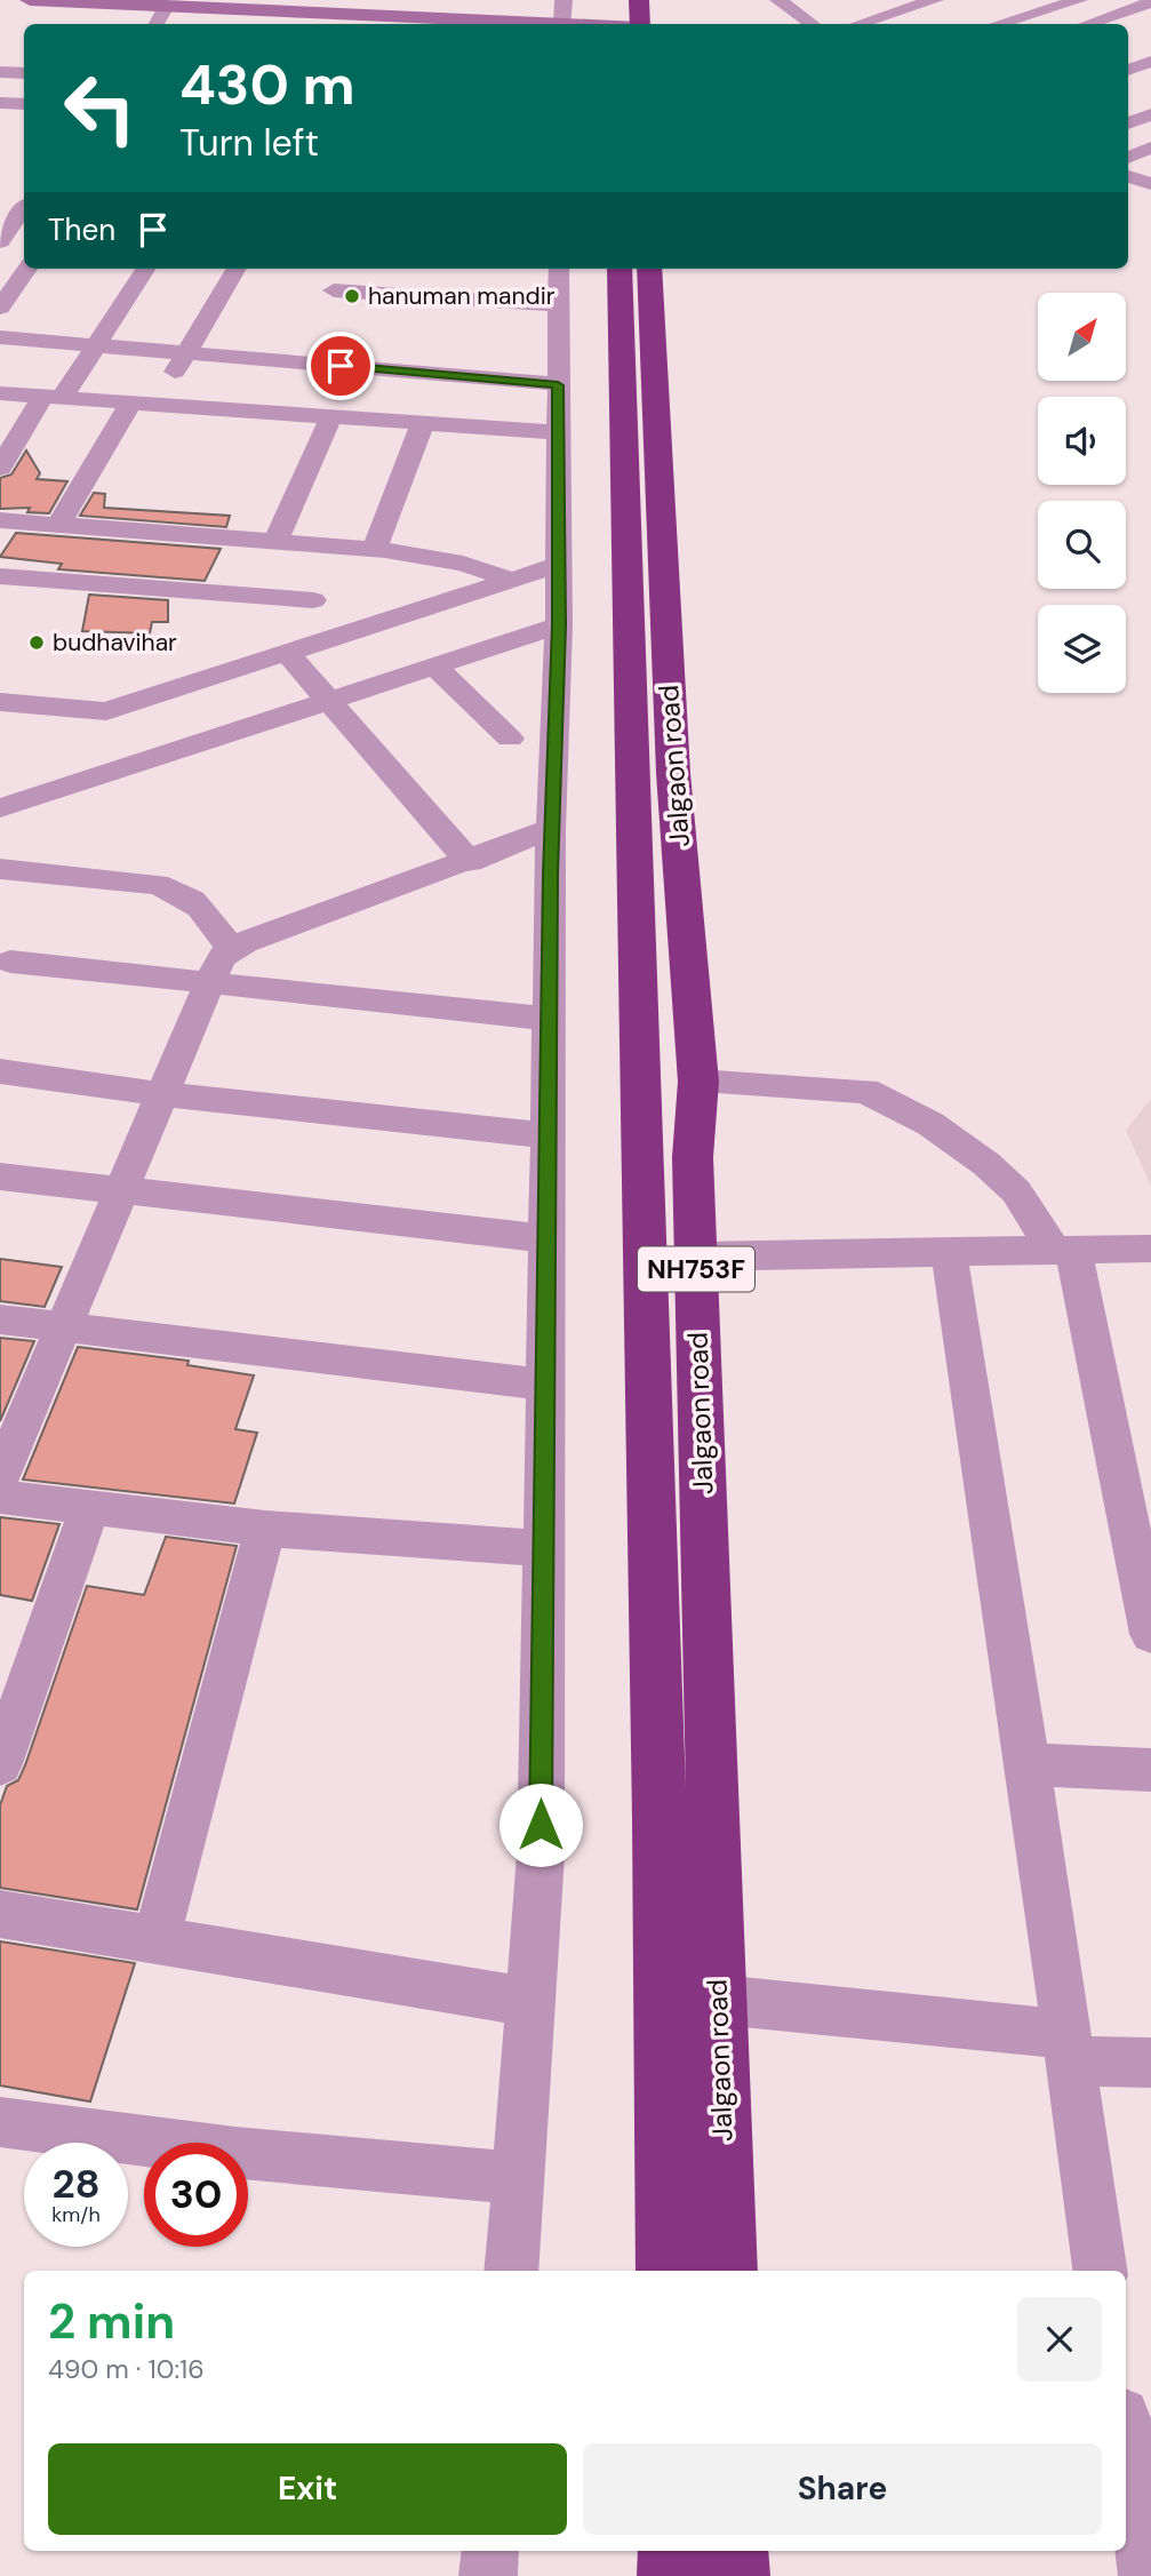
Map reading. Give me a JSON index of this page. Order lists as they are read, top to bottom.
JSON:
{
  "streets": {
    "highway": ["Jalgaon road", "NH753F"]
  },
  "places": ["hanuman mandir", "budhavihar"],
  "north": "top right",
  "page": {
    "turn": ["430 m", "Turn left"],
    "then": "Then",
    "speed": "28 km/h",
    "limit": "30",
    "heading": ["2 min", "490 m · 10:16"],
    "buttons": ["Exit", "Share"]
  }
}
